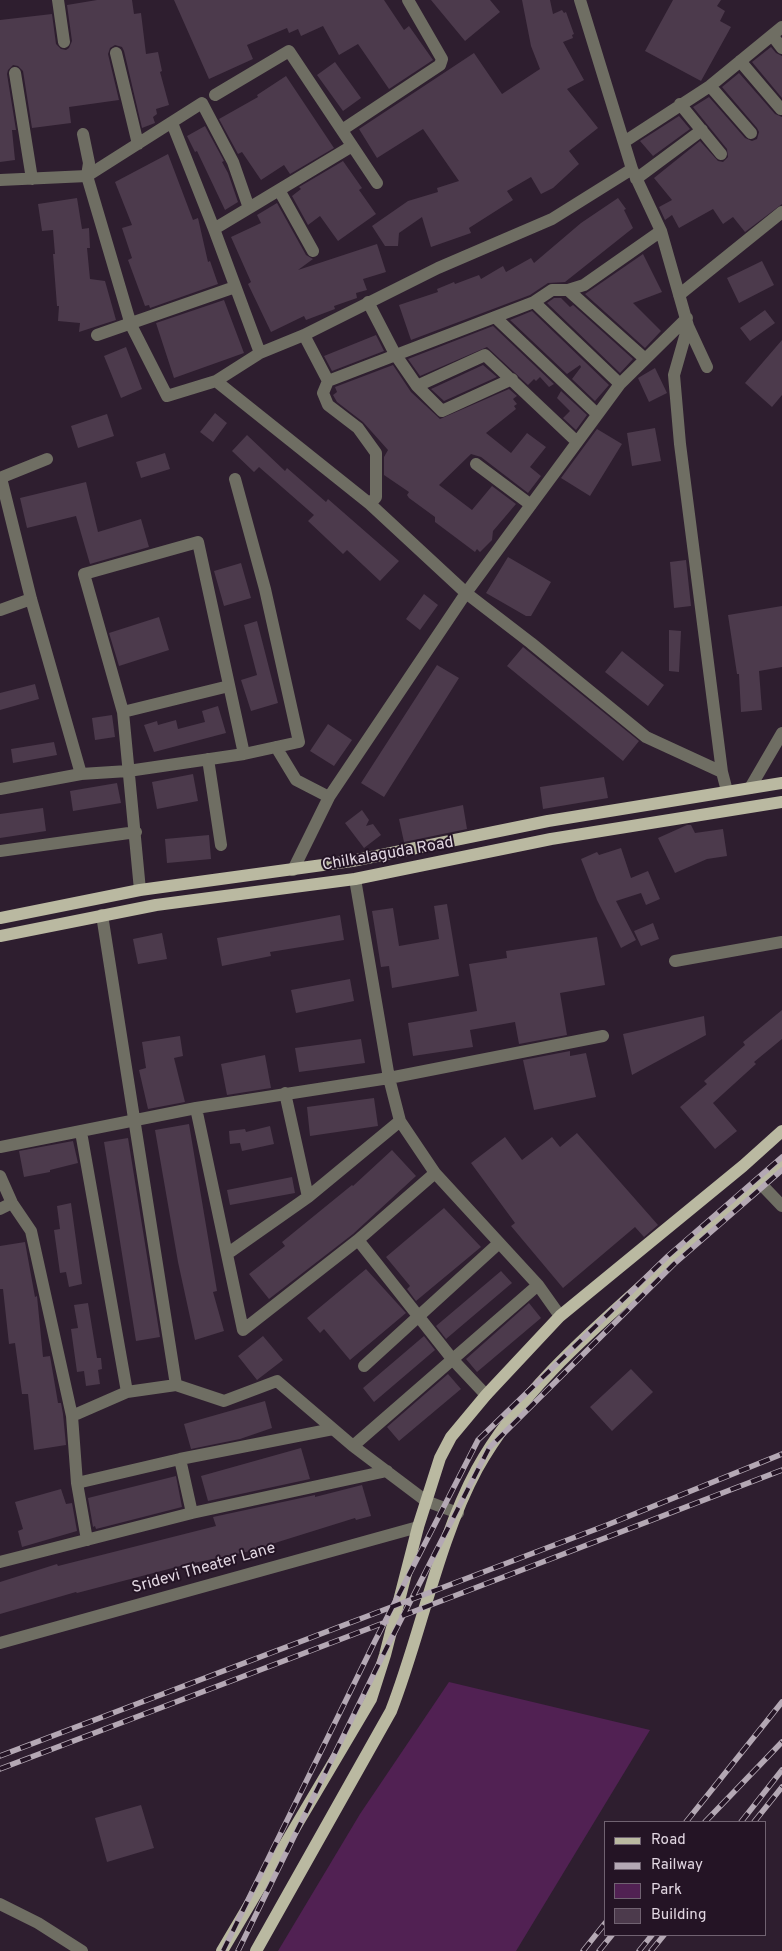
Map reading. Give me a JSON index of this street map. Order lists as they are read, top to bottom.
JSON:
{
  "streets": {
    "main road": ["Chilkalaguda Road"],
    "street": ["Sridevi Theater Lane"]
  },
  "legend": [
    "Road",
    "Railway",
    "Park",
    "Building"
  ]
}
